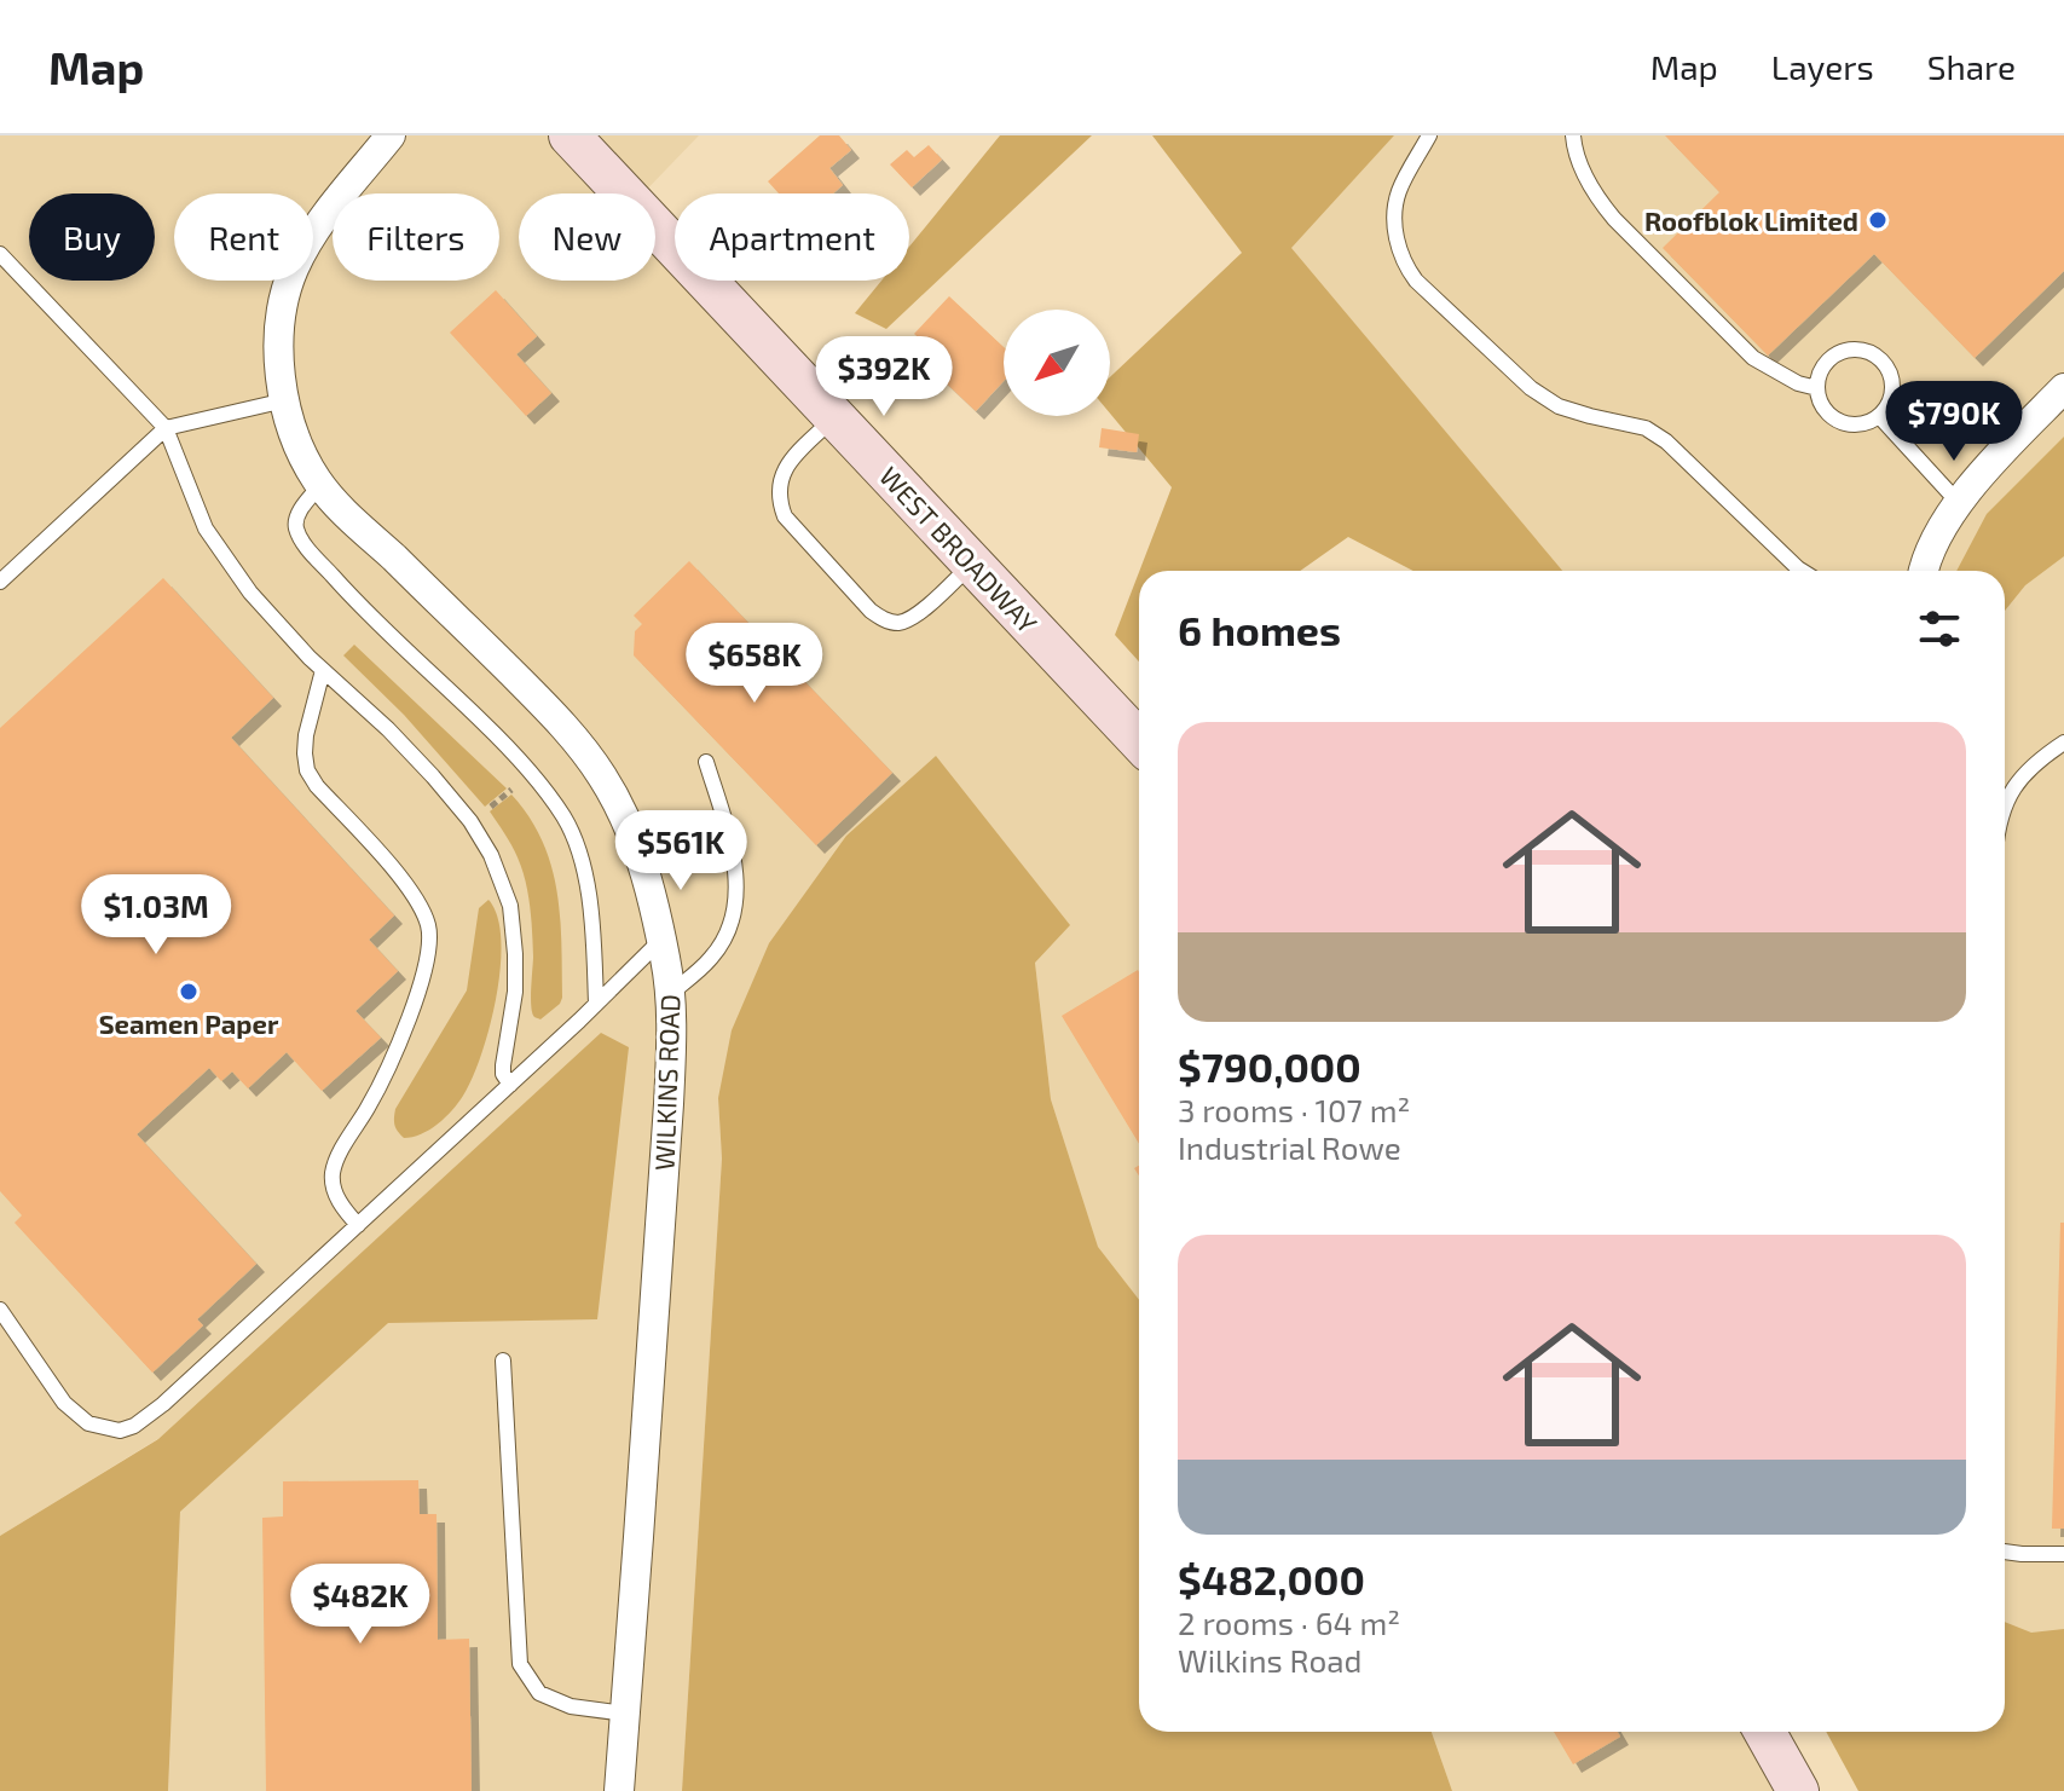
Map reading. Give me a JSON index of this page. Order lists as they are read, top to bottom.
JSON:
{
  "streets": {
    "main road": ["WEST BROADWAY"],
    "street": ["WILKINS ROAD"]
  },
  "places": ["Roofblok Limited", "Seamen Paper"],
  "north": "bottom left",
  "page": {
    "header": "Map",
    "nav": ["Map", "Layers", "Share"],
    "chip": [
      "Buy",
      "Rent",
      "Filters",
      "New",
      "Apartment"
    ],
    "price": [
      "$392K",
      "$790K",
      "$658K",
      "$561K",
      "$1.03M",
      "$482K"
    ],
    "heading": "6 homes",
    "list": [
      {
        "name": "$790,000",
        "note": "3 rooms · 107 m² · Industrial Rowe"
      },
      {
        "name": "$482,000",
        "note": "2 rooms · 64 m² · Wilkins Road"
      }
    ]
  }
}
